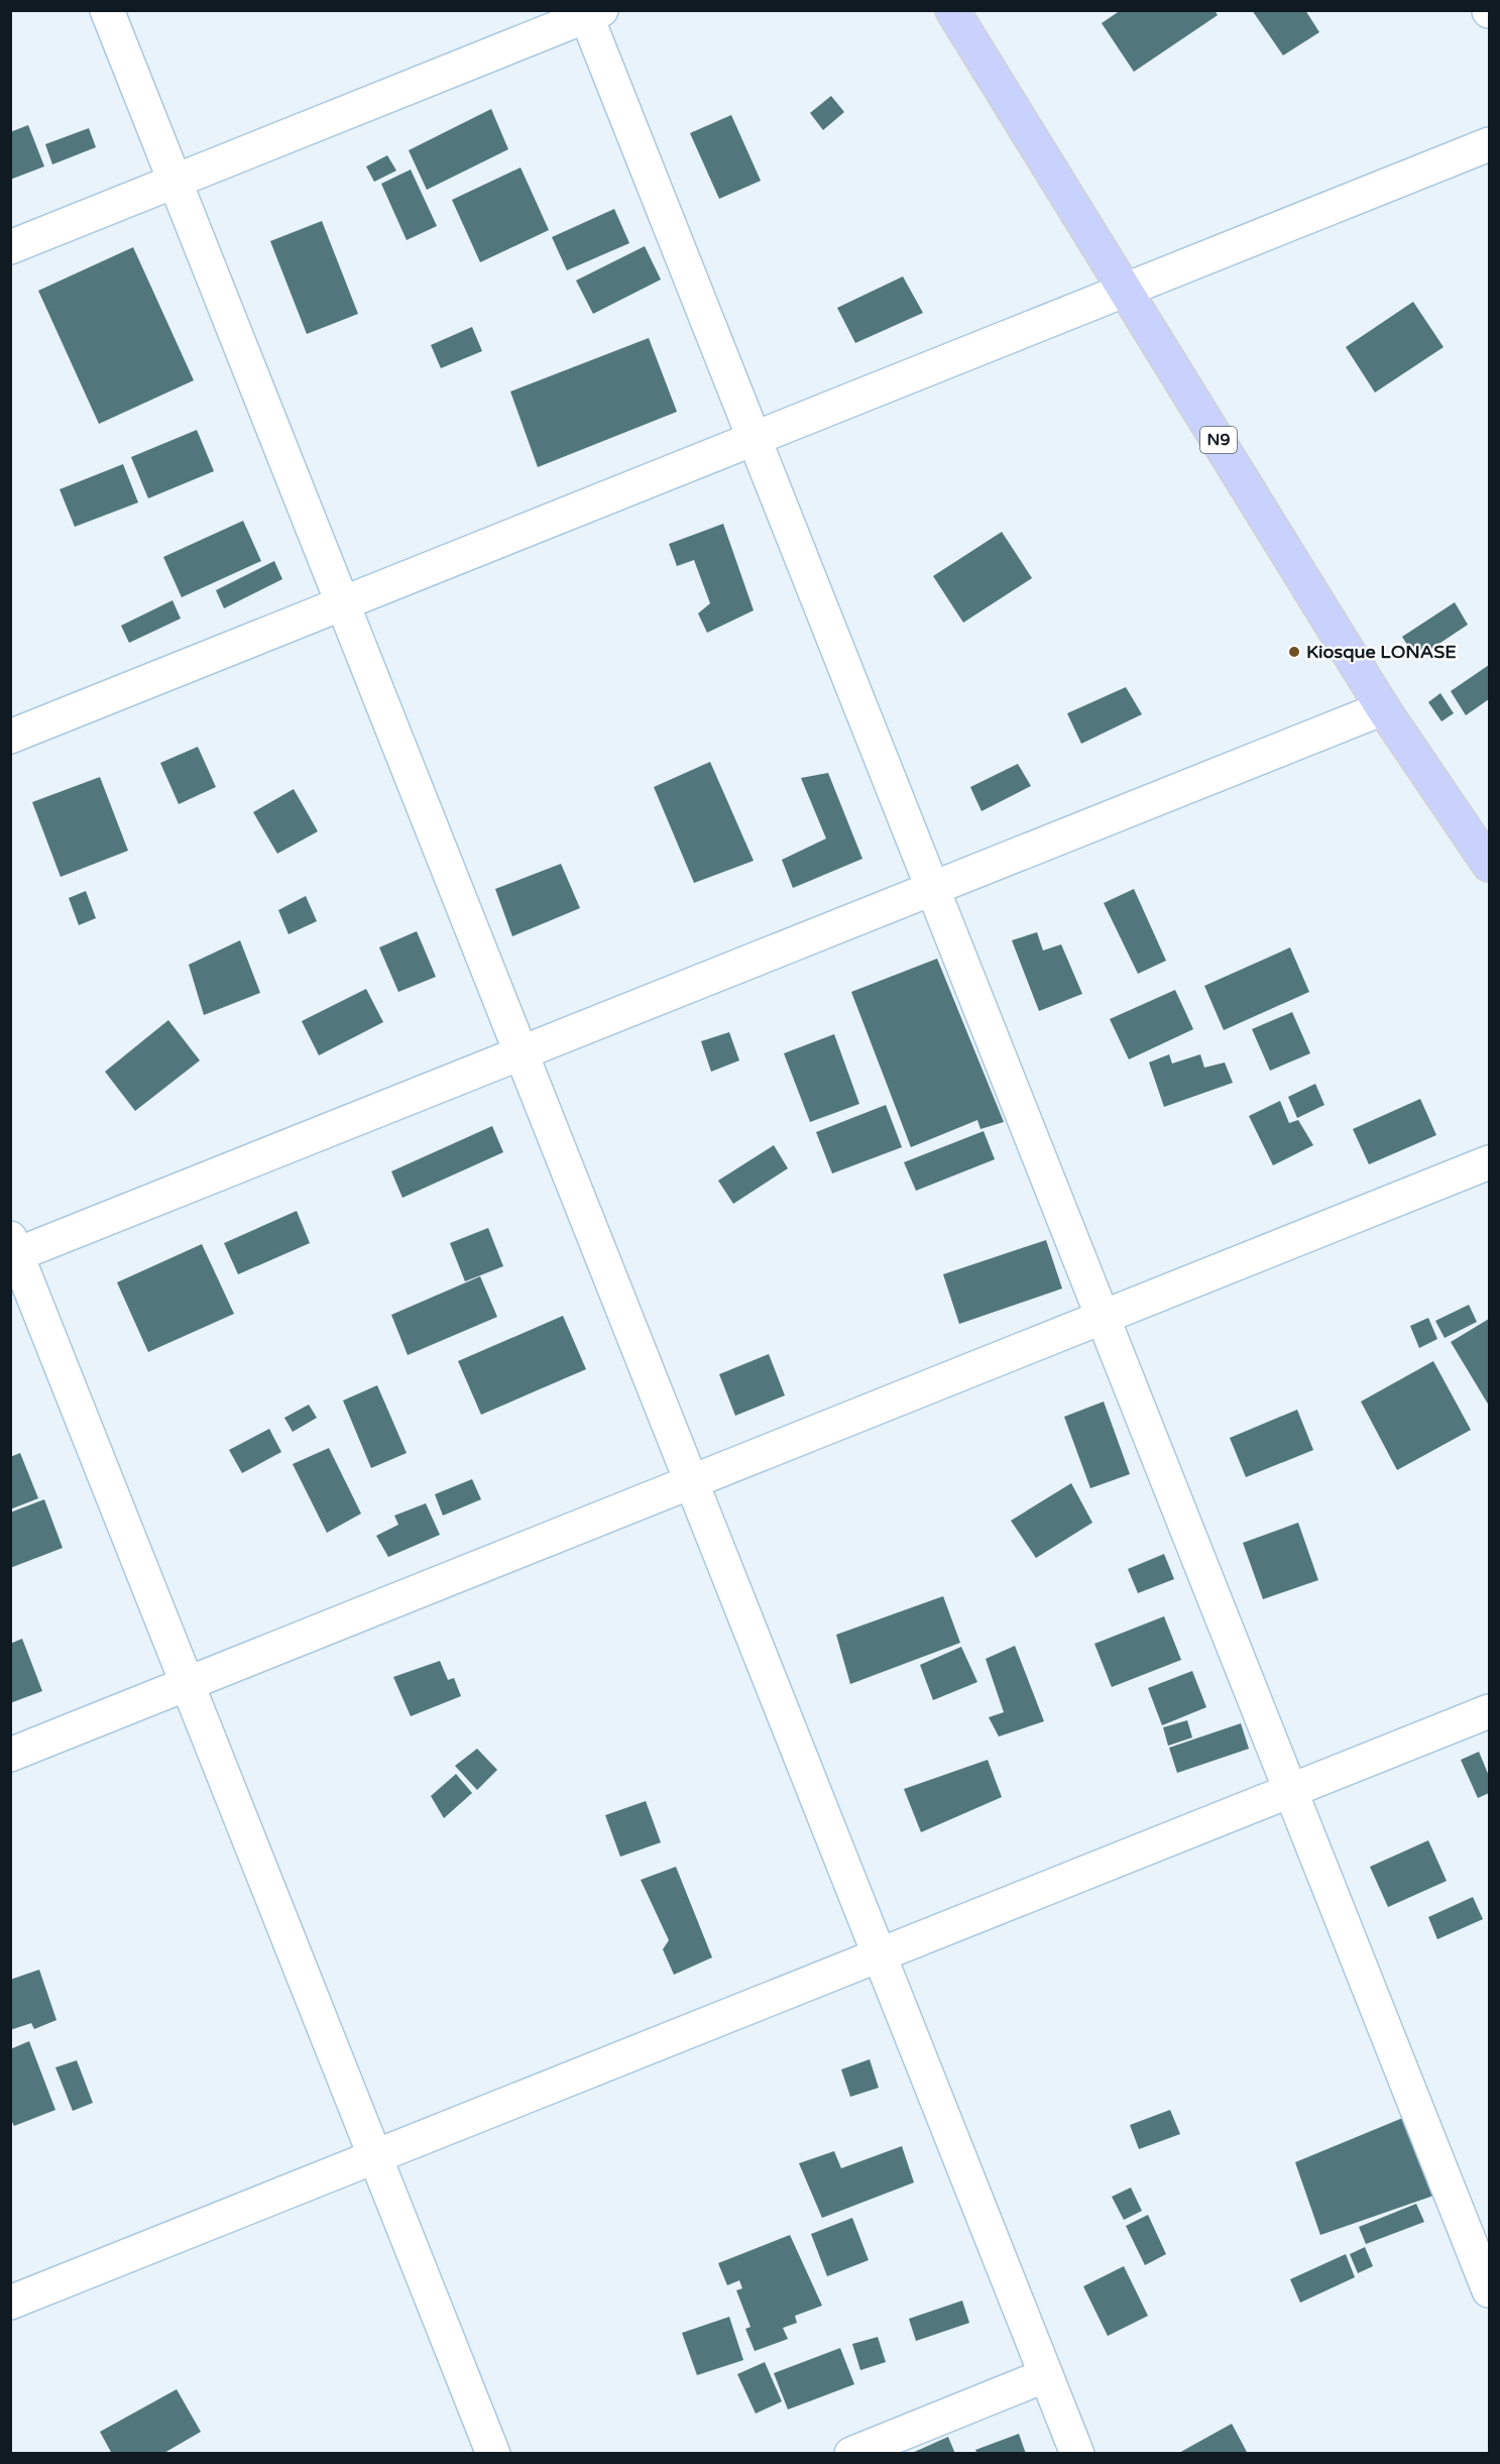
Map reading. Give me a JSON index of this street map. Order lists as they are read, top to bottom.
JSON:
{
  "streets": {
    "main road": ["N9"]
  },
  "places": ["Kiosque LONASE"]
}
